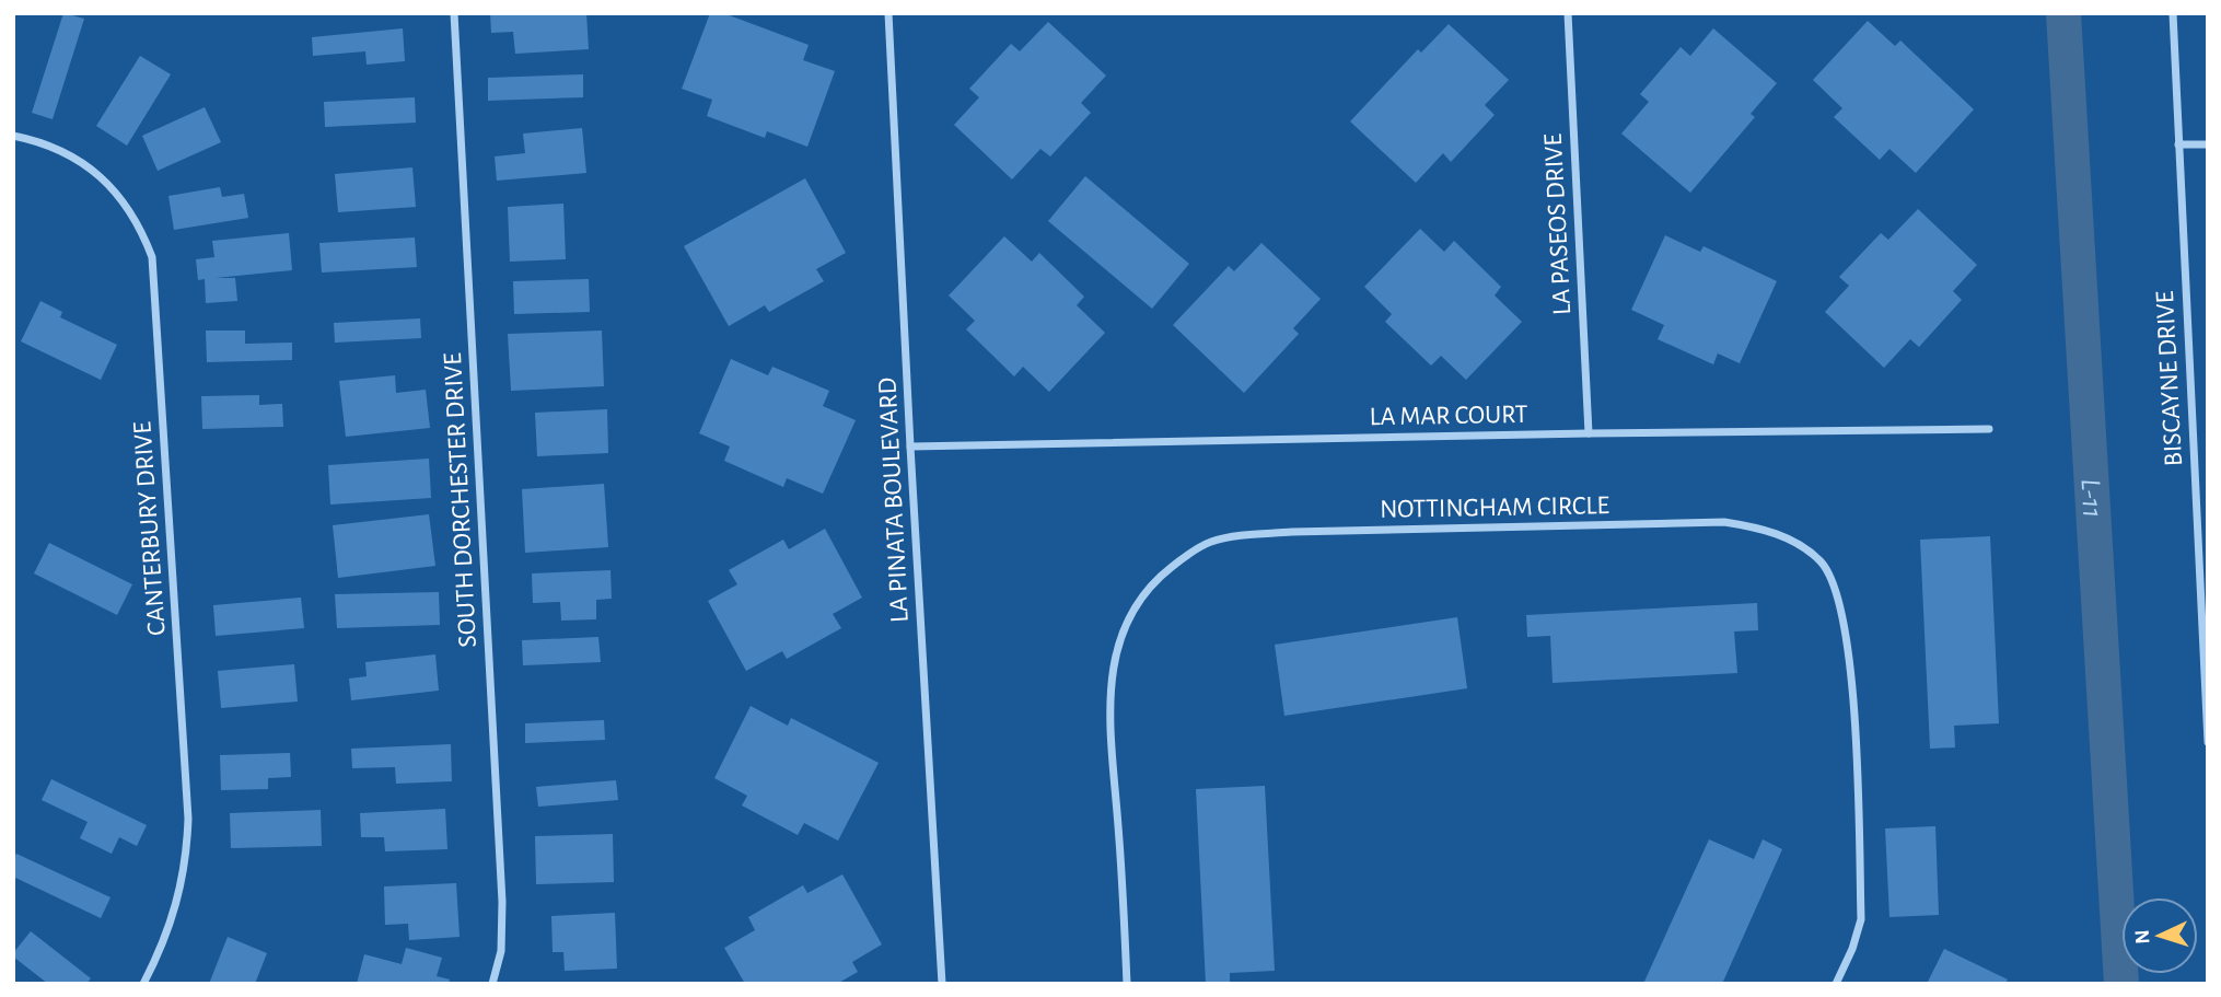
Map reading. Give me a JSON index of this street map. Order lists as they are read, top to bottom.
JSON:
{
  "streets": {
    "street": [
      "LA PASEOS DRIVE",
      "BISCAYNE DRIVE",
      "LA MAR COURT",
      "SOUTH DORCHESTER DRIVE",
      "LA PINATA BOULEVARD",
      "NOTTINGHAM CIRCLE",
      "CANTERBURY DRIVE"
    ]
  },
  "crossings": [
    ["LA PASEOS DRIVE", "LA MAR COURT"],
    ["LA MAR COURT", "LA PINATA BOULEVARD"]
  ],
  "water": ["L-11"],
  "north": "left"
}
